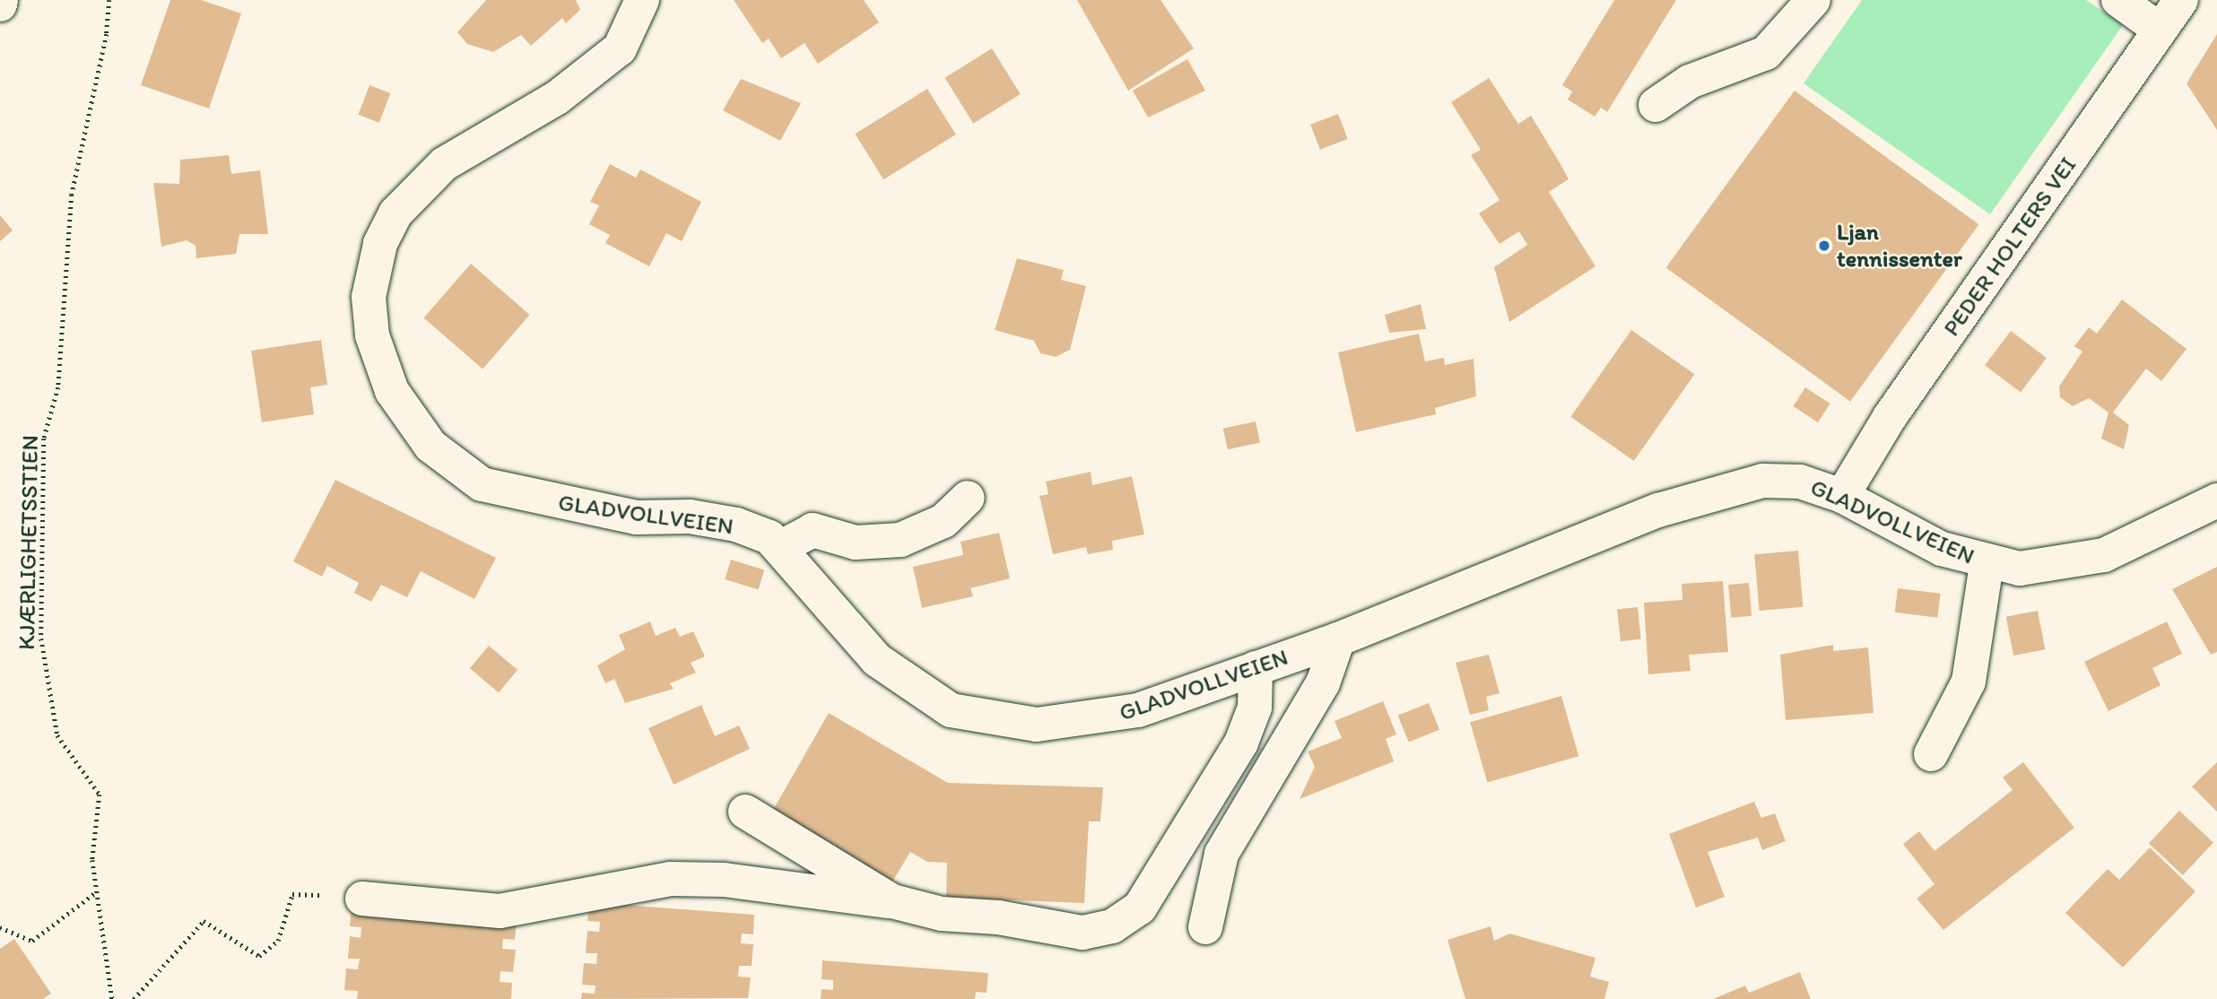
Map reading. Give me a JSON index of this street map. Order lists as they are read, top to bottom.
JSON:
{
  "streets": {
    "street": ["PEDER HOLTERS VEI", "GLADVOLLVEIEN"],
    "path": ["KJÆRLIGHETSSTIEN"]
  },
  "crossings": [
    ["PEDER HOLTERS VEI", "GLADVOLLVEIEN"]
  ],
  "places": ["Ljan tennissenter"]
}
